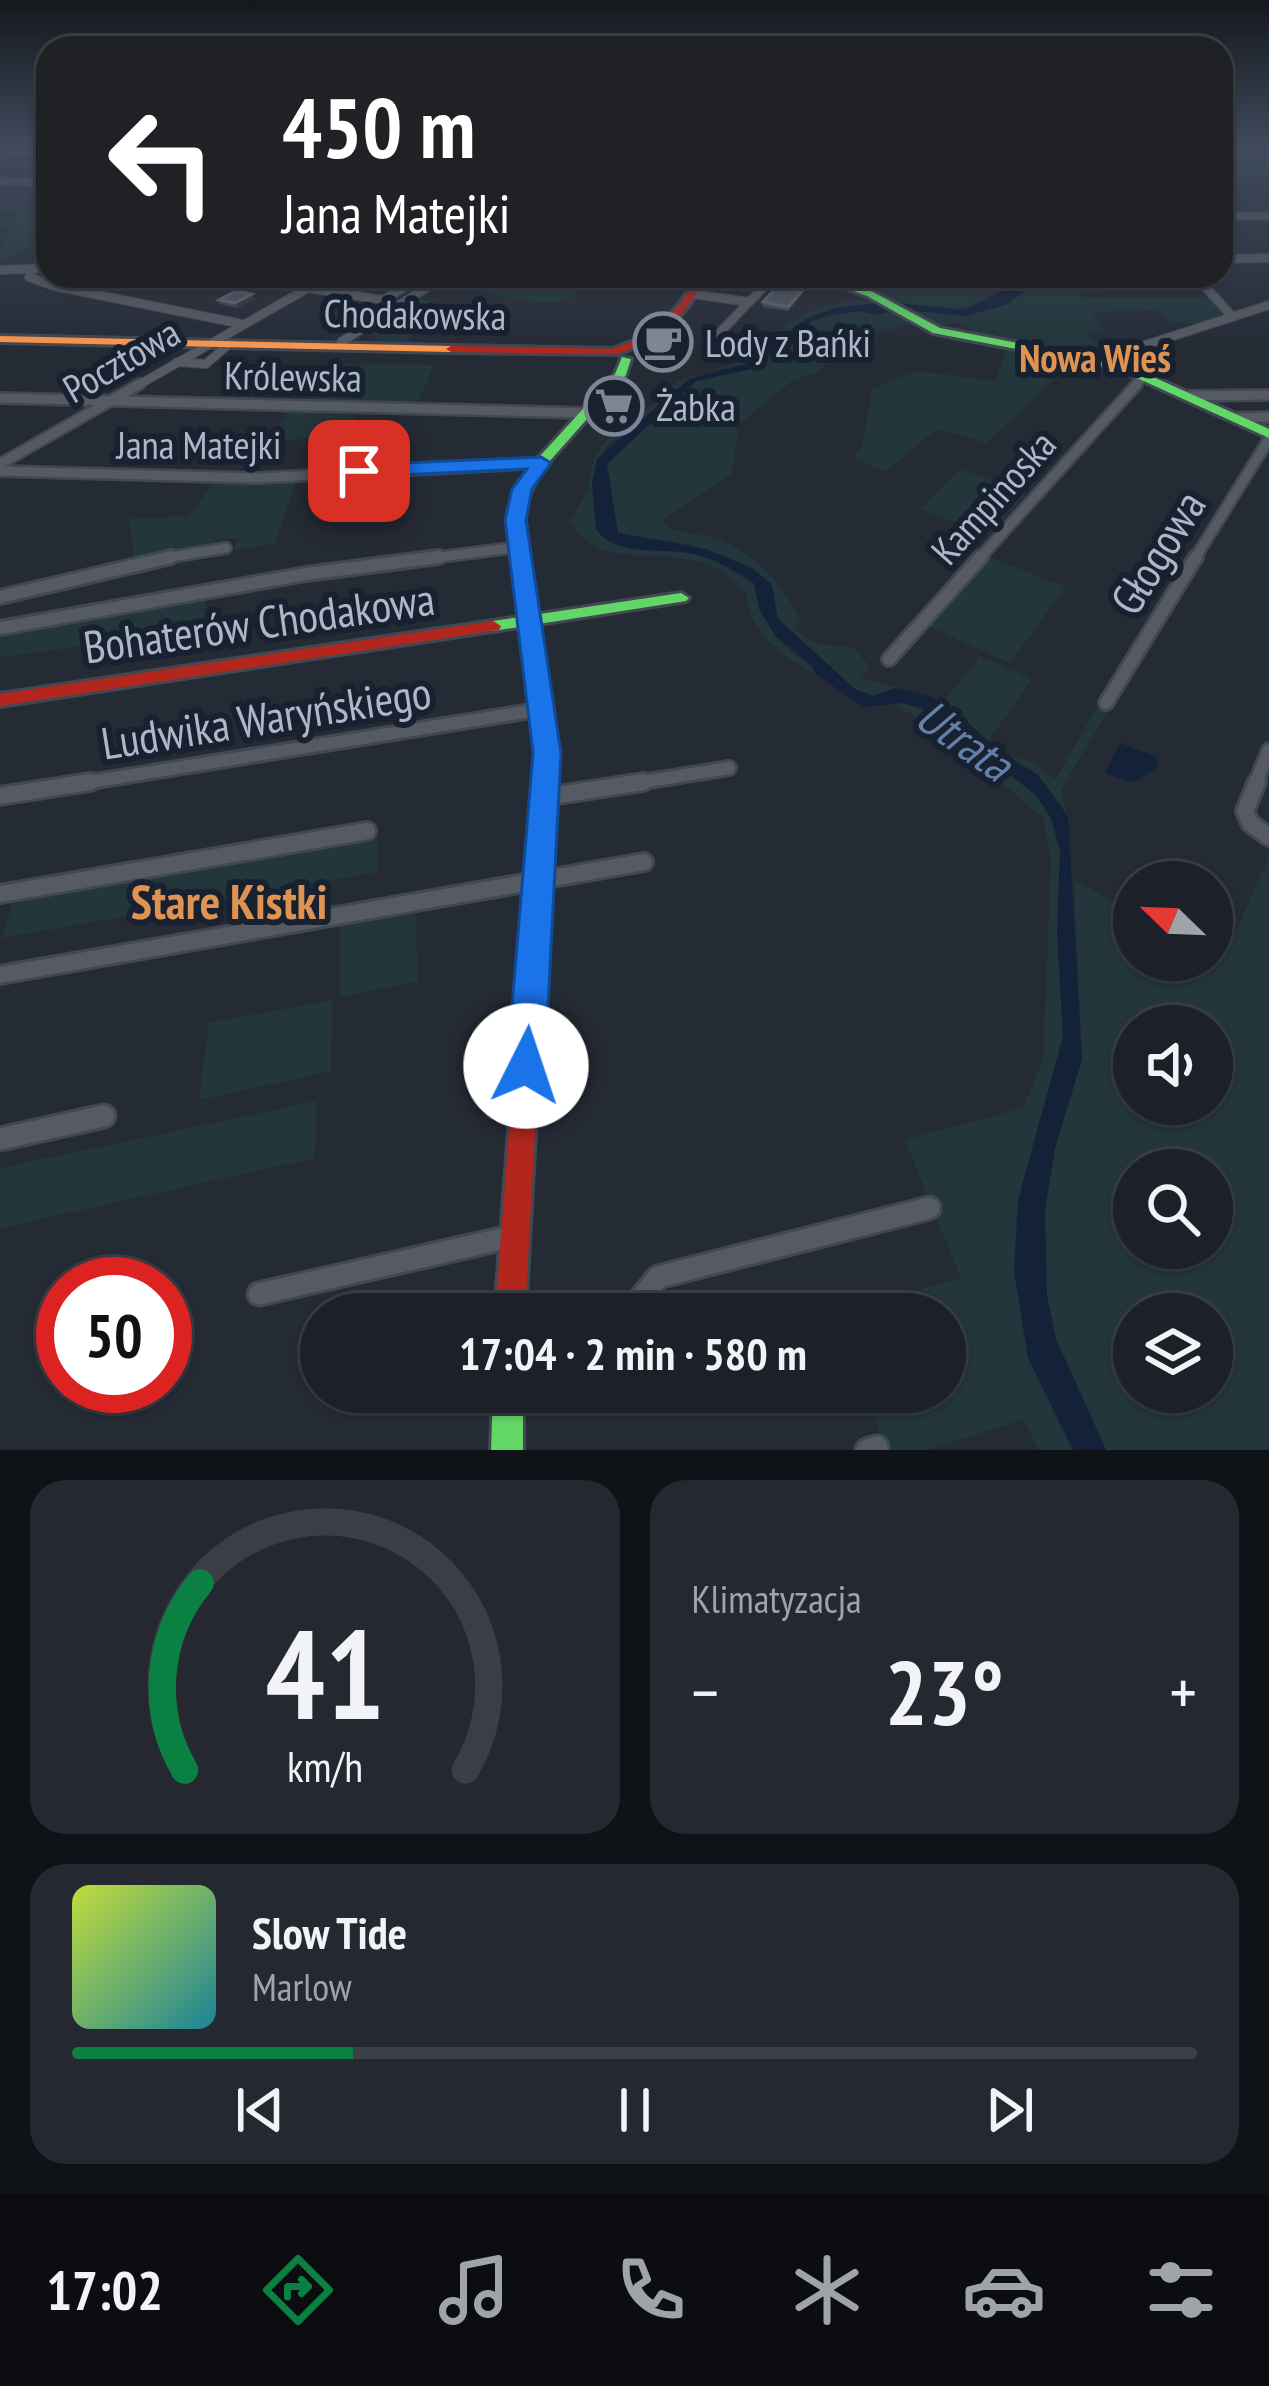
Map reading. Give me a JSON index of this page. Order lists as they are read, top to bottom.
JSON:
{
  "streets": {
    "main road": ["Chodakowska", "Bohaterów Chodakowa"],
    "street": [
      "Pocztowa",
      "Królewska",
      "Jana Matejki",
      "Kampinoska",
      "Głogowa",
      "Ludwika Waryńskiego"
    ]
  },
  "crossings": [
    ["Chodakowska", "Pocztowa"],
    ["Pocztowa", "Królewska"],
    ["Pocztowa", "Jana Matejki"]
  ],
  "districts": ["Nowa Wieś", "Stare Kistki"],
  "water": ["Utrata"],
  "places": {
    "cafe": ["Lody z Bańki"],
    "supermarket": ["Żabka"]
  },
  "north": "top left",
  "page": {
    "turn": ["450 m", "Jana Matejki"],
    "limit": "50",
    "trip": "17:04 · 2 min · 580 m",
    "tile": "Klimatyzacja",
    "heat": ["−", "23°", "+"],
    "song": ["Slow Tide", "Marlow"],
    "tabs": "17:02",
    "gauge": ["41", "km/h"]
  }
}
